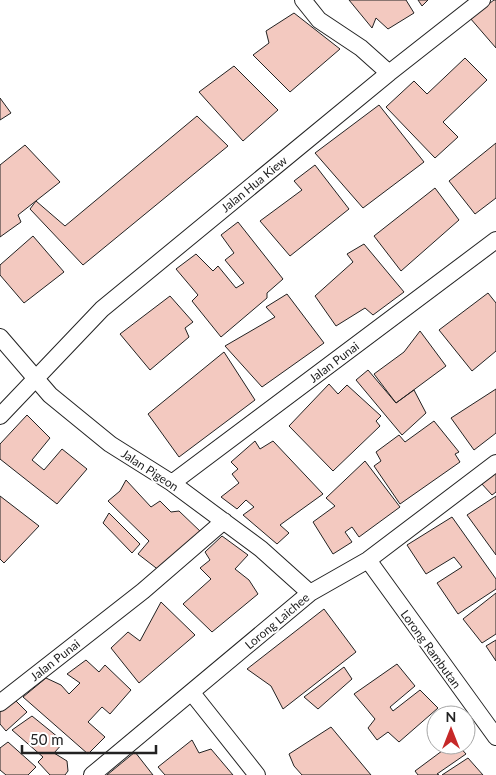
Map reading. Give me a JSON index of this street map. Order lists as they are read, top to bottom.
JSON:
{
  "streets": {
    "street": [
      "Jalan Hua Kiew",
      "Jalan Punai",
      "Jalan Pigeon",
      "Lorong Laichee",
      "Lorong Rambutan"
    ]
  },
  "crossings": [
    ["Jalan Hua Kiew", "Jalan Pigeon"],
    ["Jalan Punai", "Jalan Pigeon"],
    ["Jalan Pigeon", "Lorong Laichee"],
    ["Lorong Laichee", "Lorong Rambutan"]
  ],
  "scale_bar": "50 m",
  "north": "top"
}
